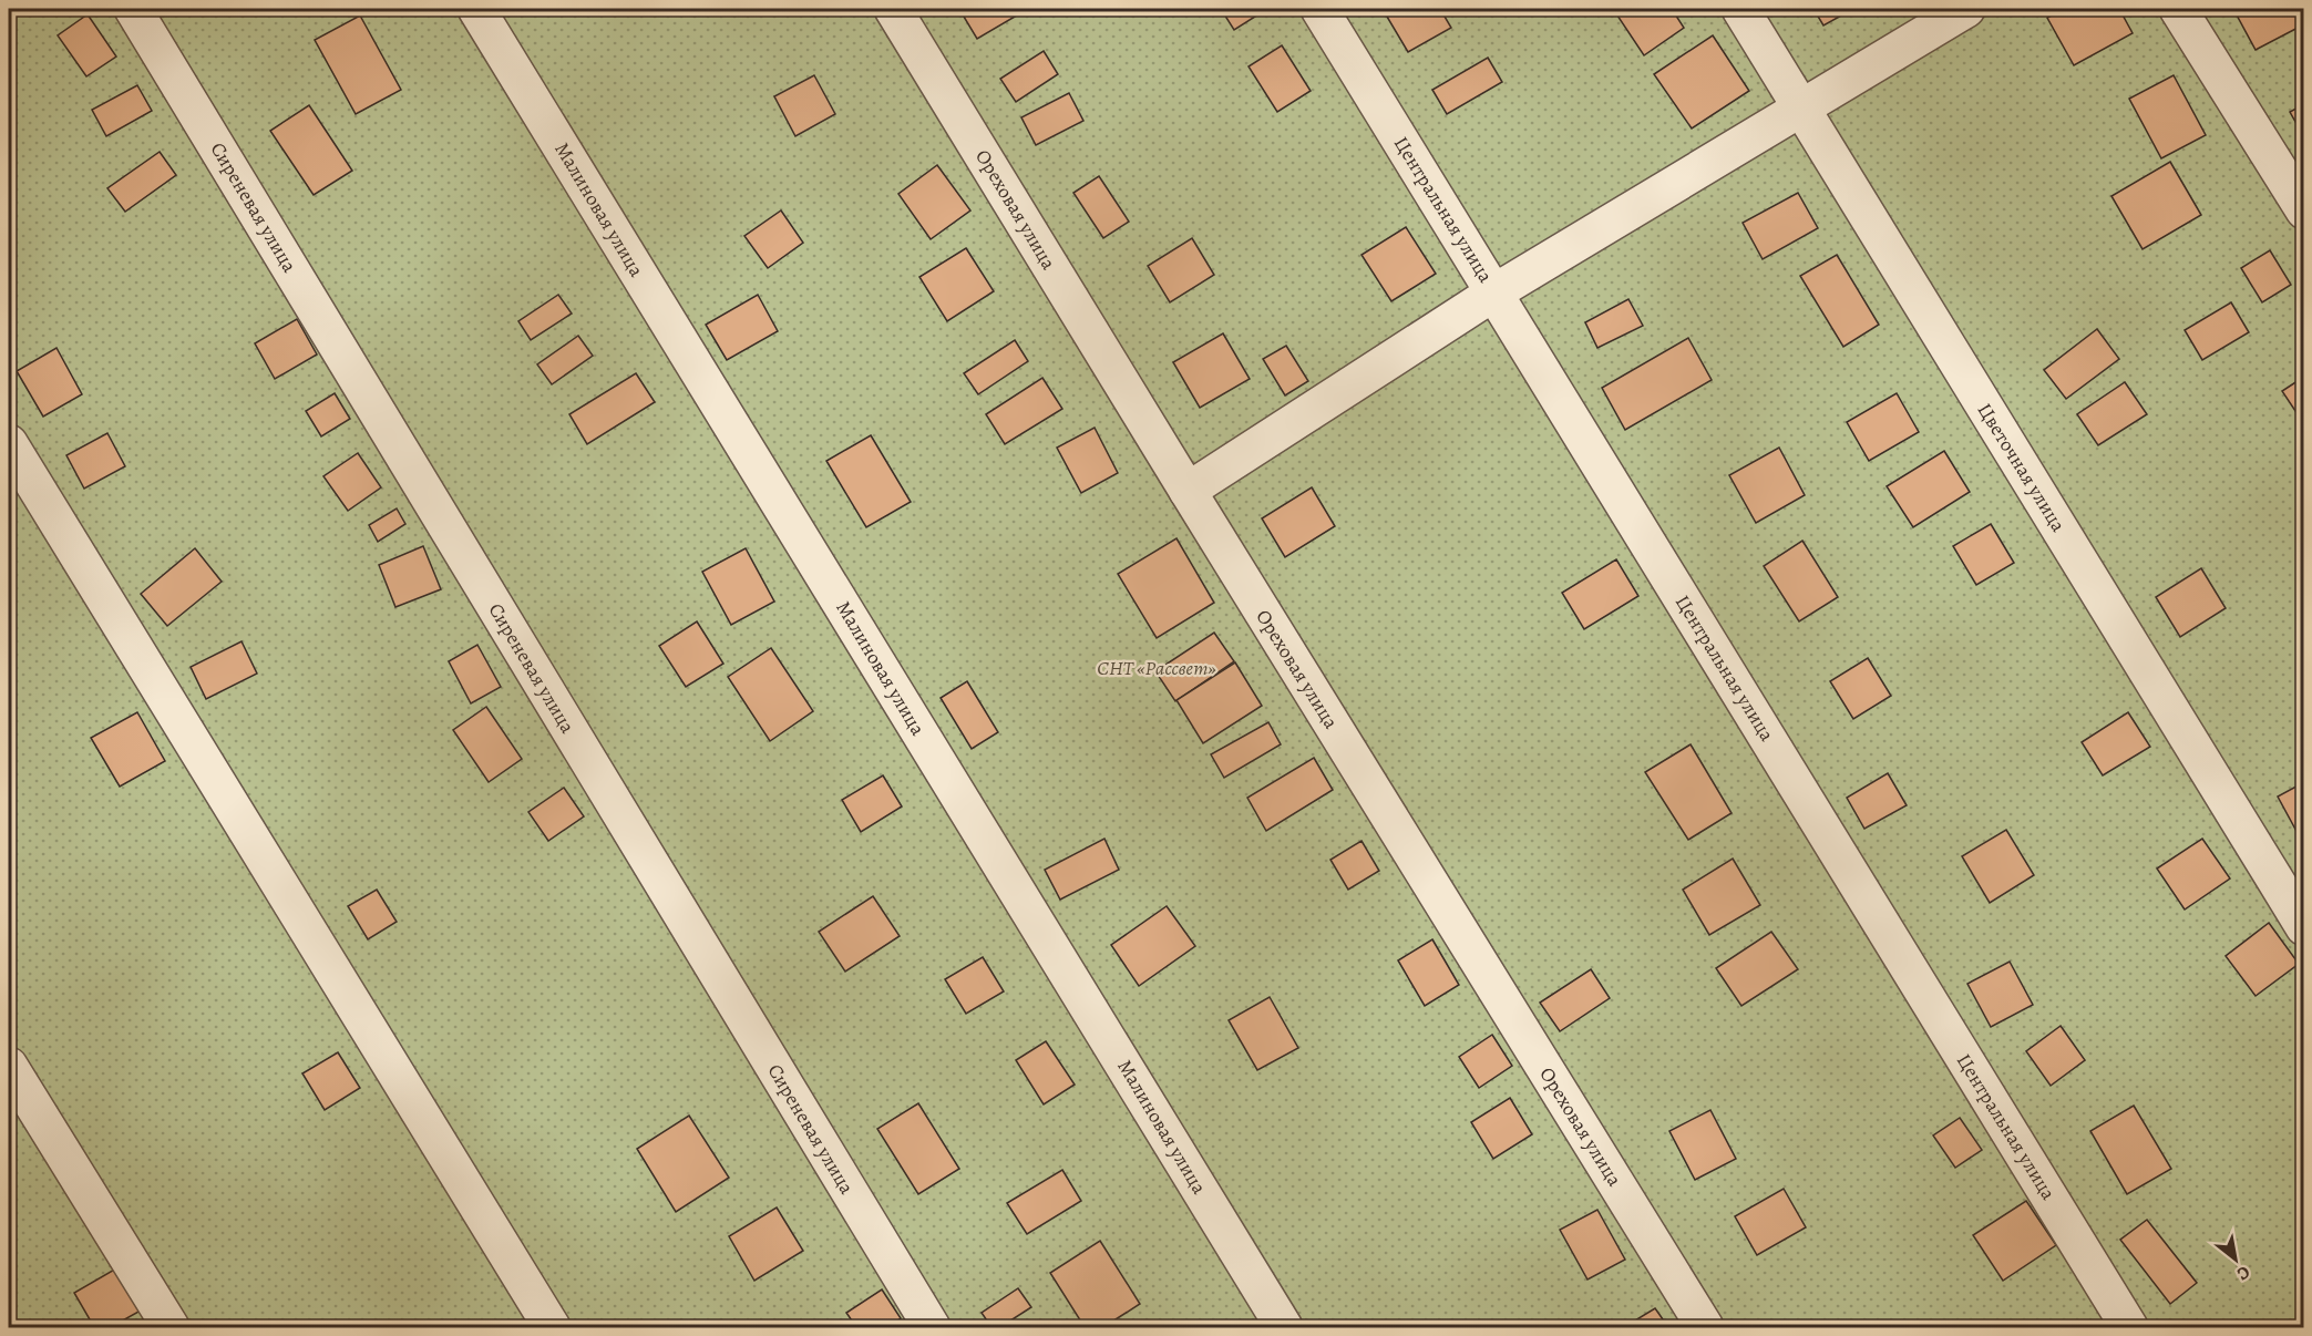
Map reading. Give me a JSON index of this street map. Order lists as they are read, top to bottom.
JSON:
{
  "streets": {
    "street": [
      "Сиреневая улица",
      "Малиновая улица",
      "Ореховая улица",
      "Центральная улица",
      "Цветочная улица"
    ]
  },
  "parks": ["СНТ «Рассвет»"],
  "north": "bottom right"
}
